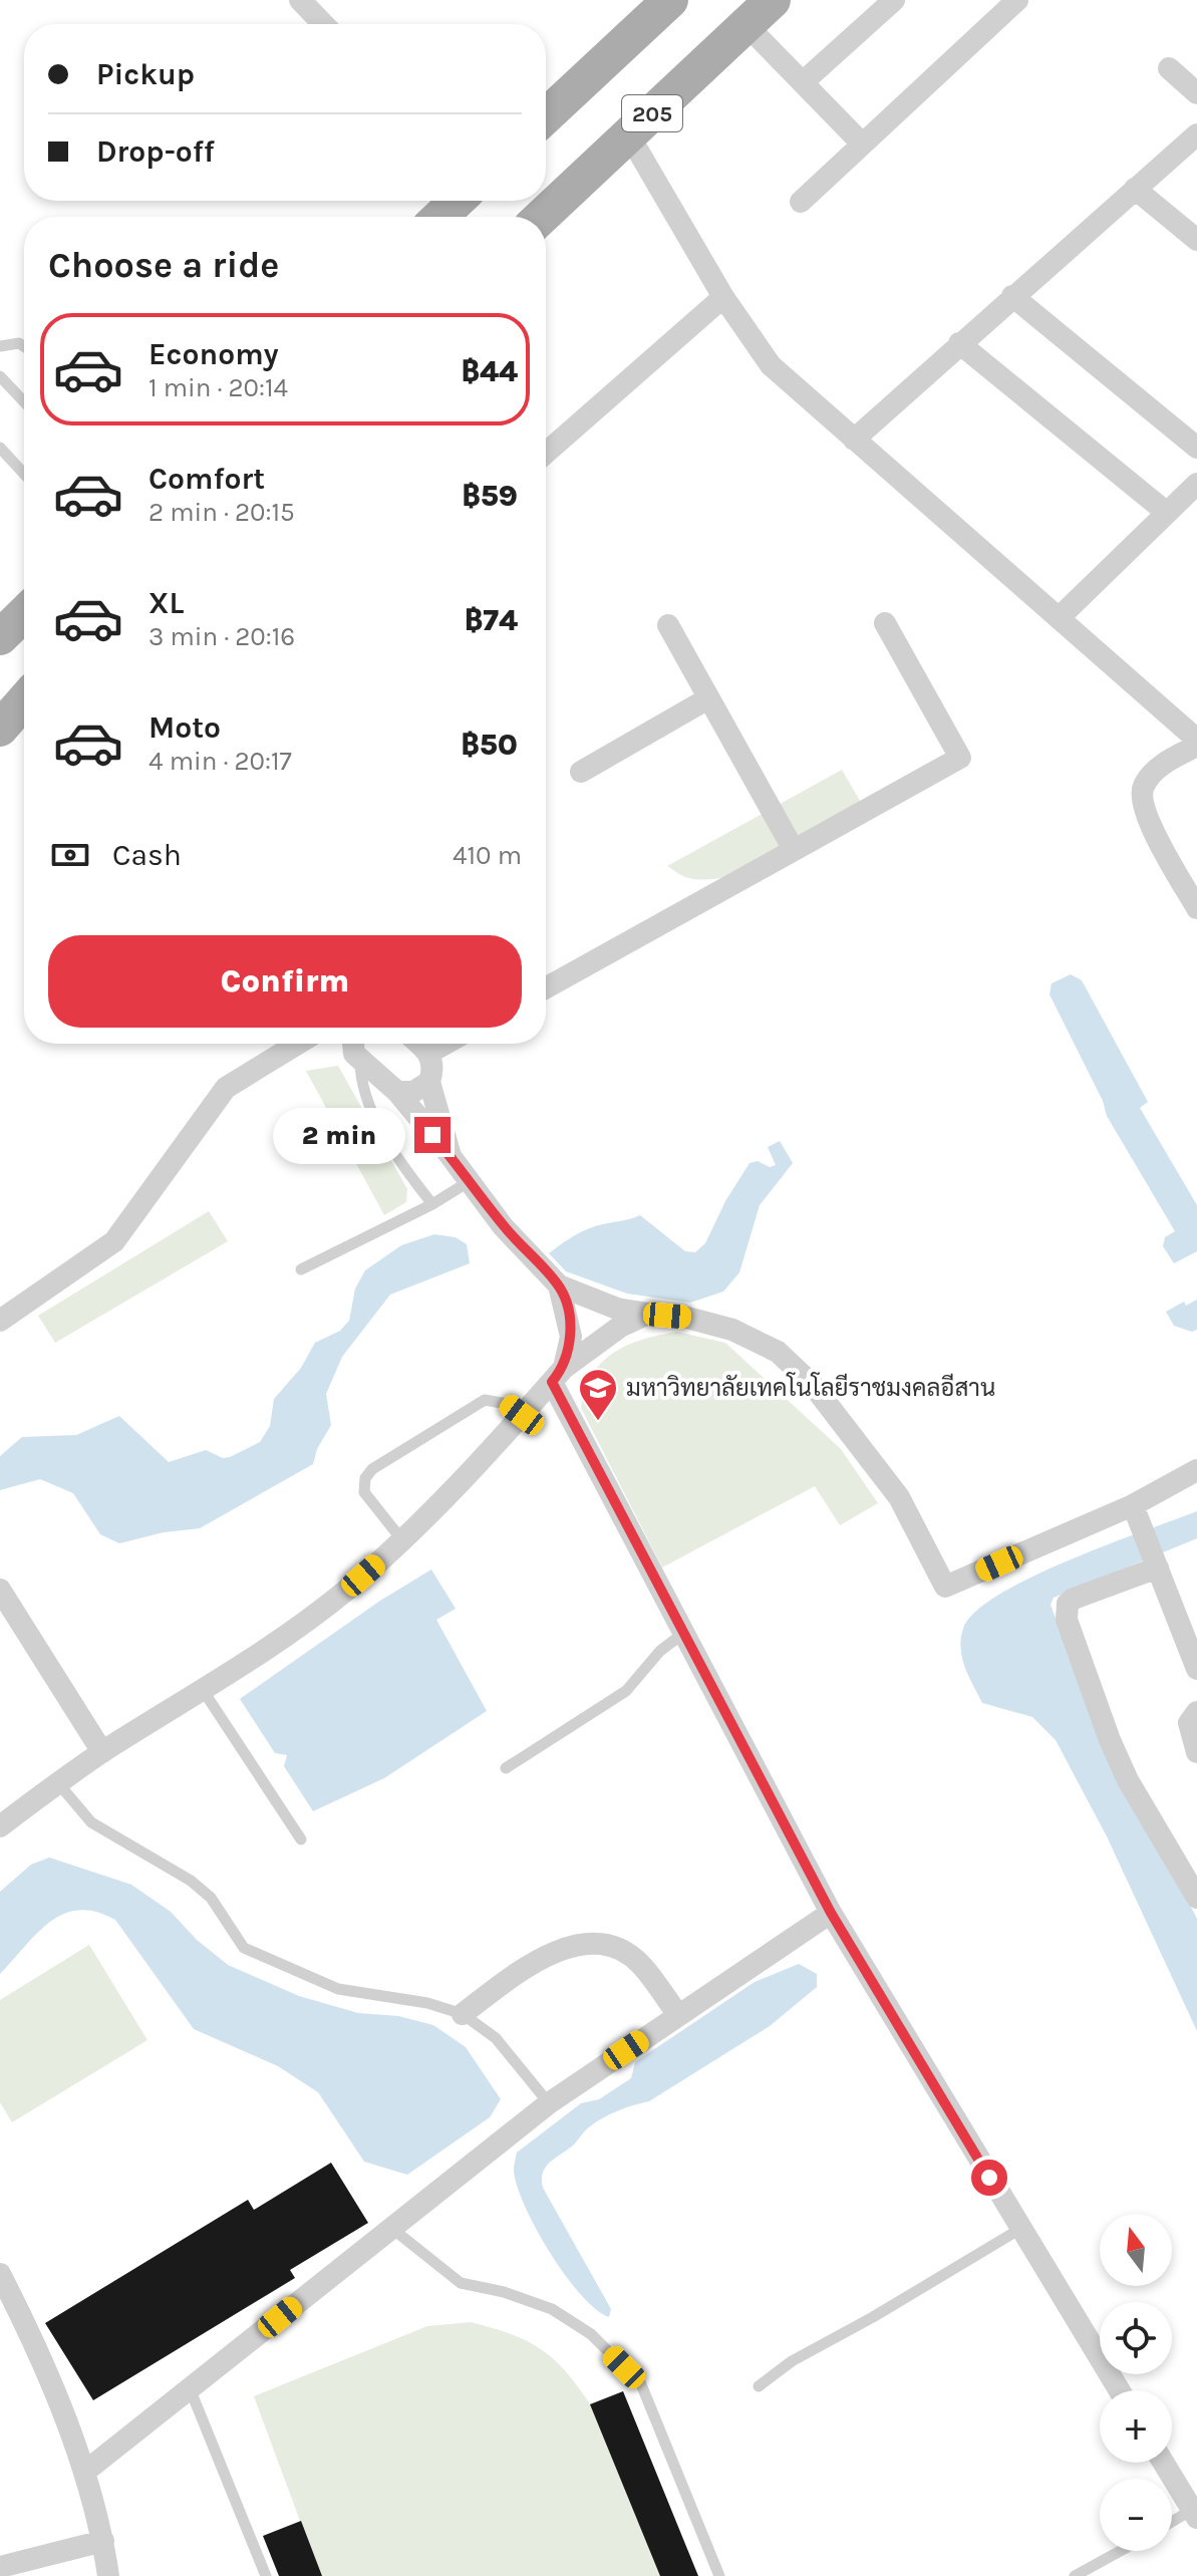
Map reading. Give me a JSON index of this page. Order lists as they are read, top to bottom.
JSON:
{
  "streets": {
    "main road": ["205"]
  },
  "places": {
    "school or university": ["มหาวิทยาลัยเทคโนโลยีราชมงคลอีสาน"]
  },
  "north": "top",
  "page": {
    "banner": ["Pickup", "Drop-off"],
    "heading": "Choose a ride",
    "list": [
      {
        "name": "Economy",
        "note": "1 min · 20:14",
        "value": "฿44"
      },
      {
        "name": "Comfort",
        "note": "2 min · 20:15",
        "value": "฿59"
      },
      {
        "name": "XL",
        "note": "3 min · 20:16",
        "value": "฿74"
      },
      {
        "name": "Moto",
        "note": "4 min · 20:17",
        "value": "฿50"
      }
    ],
    "pay": ["Cash", "410 m"],
    "buttons": "Confirm",
    "bubble": "2 min",
    "map_buttons": ["+", "−"]
  }
}
